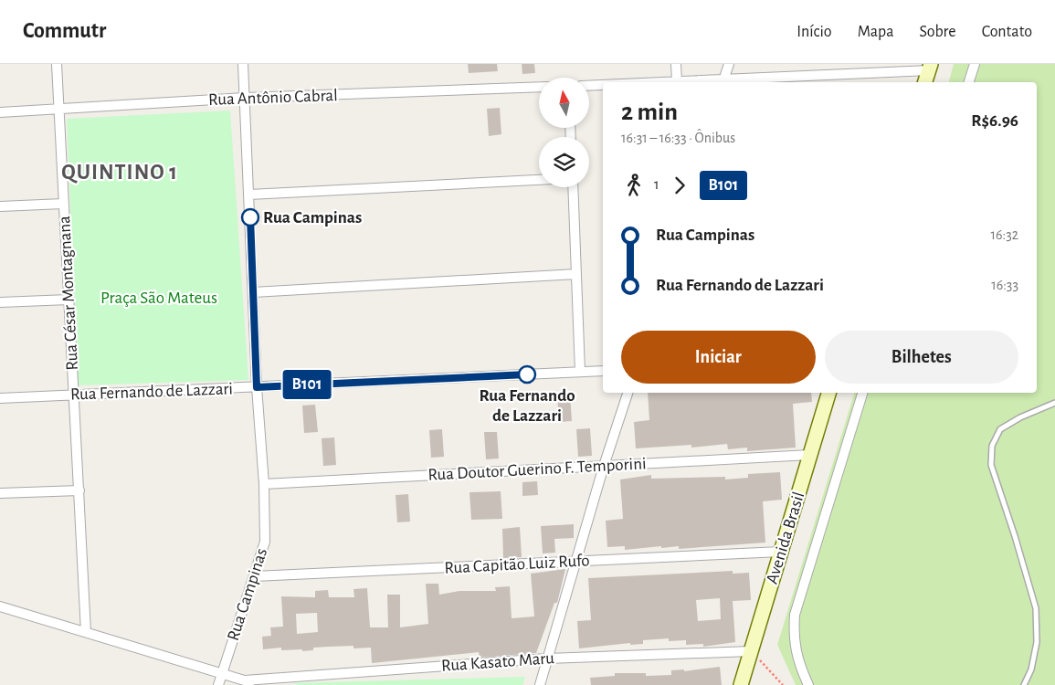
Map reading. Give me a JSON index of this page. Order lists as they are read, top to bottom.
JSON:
{
  "streets": {
    "main road": ["Avenida Brasil"],
    "street": [
      "Rua Antônio Cabral",
      "Rua César Montagnana",
      "Rua Fernando de Lazzari",
      "Rua Doutor Guerino F. Temporini",
      "Rua Capitão Luiz Rufo",
      "Rua Campinas",
      "Rua Kasato Maru"
    ]
  },
  "crossings": [
    ["Rua Antônio Cabral", "Rua César Montagnana"],
    ["Rua Antônio Cabral", "Rua Campinas"],
    ["Rua César Montagnana", "Rua Fernando de Lazzari"],
    ["Rua Fernando de Lazzari", "Rua Campinas"],
    ["Rua Doutor Guerino F. Temporini", "Avenida Brasil"],
    ["Rua Doutor Guerino F. Temporini", "Rua Campinas"],
    ["Avenida Brasil", "Rua Capitão Luiz Rufo"],
    ["Avenida Brasil", "Rua Kasato Maru"],
    ["Rua Capitão Luiz Rufo", "Rua Campinas"]
  ],
  "districts": ["QUINTINO 1"],
  "parks": ["Praça São Mateus"],
  "places": ["Rua Campinas", "Rua Fernando de Lazzari"],
  "lines": ["bus line B101"],
  "north": "top",
  "page": {
    "header": "Commutr",
    "nav": [
      "Início",
      "Mapa",
      "Sobre",
      "Contato"
    ],
    "on_map": "B101",
    "heading": ["2 min", "16:31 – 16:33 · Ônibus", "R$6.96"],
    "legs": ["1", "B101"],
    "list": [
      {
        "name": "Rua Campinas",
        "value": "16:32"
      },
      {
        "name": "Rua Fernando de Lazzari",
        "value": "16:33"
      }
    ],
    "buttons": ["Iniciar", "Bilhetes"]
  }
}
